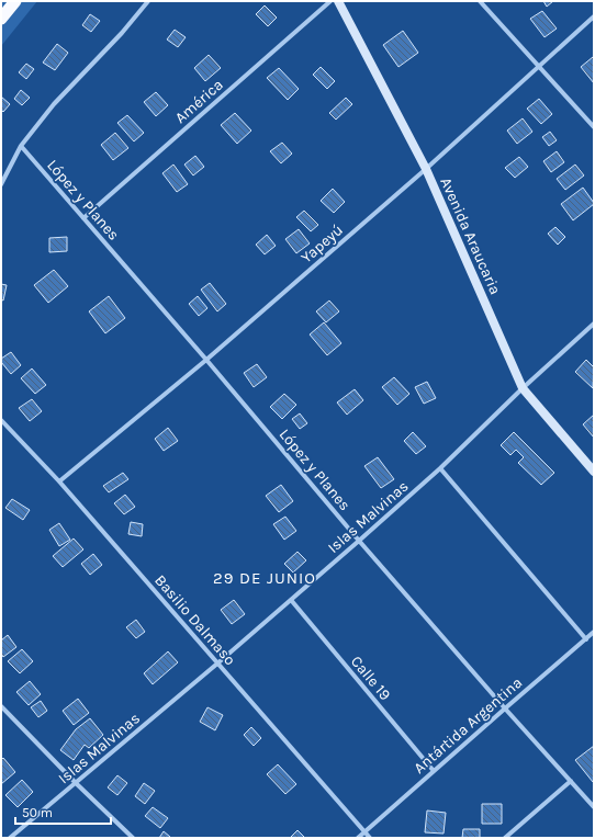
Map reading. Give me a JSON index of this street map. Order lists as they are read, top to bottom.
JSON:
{
  "streets": {
    "main road": ["Avenida Araucaria"],
    "street": [
      "América",
      "López y Planes",
      "Yapeyú",
      "Islas Malvinas",
      "Basilio Dalmaso",
      "Calle 19",
      "Antártida Argentina"
    ]
  },
  "crossings": [
    ["América", "López y Planes"],
    ["López y Planes", "Yapeyú"],
    ["López y Planes", "Islas Malvinas"],
    ["López y Planes", "Antártida Argentina"],
    ["Avenida Araucaria", "Yapeyú"],
    ["Avenida Araucaria", "Islas Malvinas"],
    ["Yapeyú", "Basilio Dalmaso"],
    ["Islas Malvinas", "Basilio Dalmaso"],
    ["Islas Malvinas", "Calle 19"],
    ["Basilio Dalmaso", "Antártida Argentina"],
    ["Calle 19", "Antártida Argentina"]
  ],
  "districts": ["29 DE JUNIO"],
  "scale_bar": "50 m"
}
